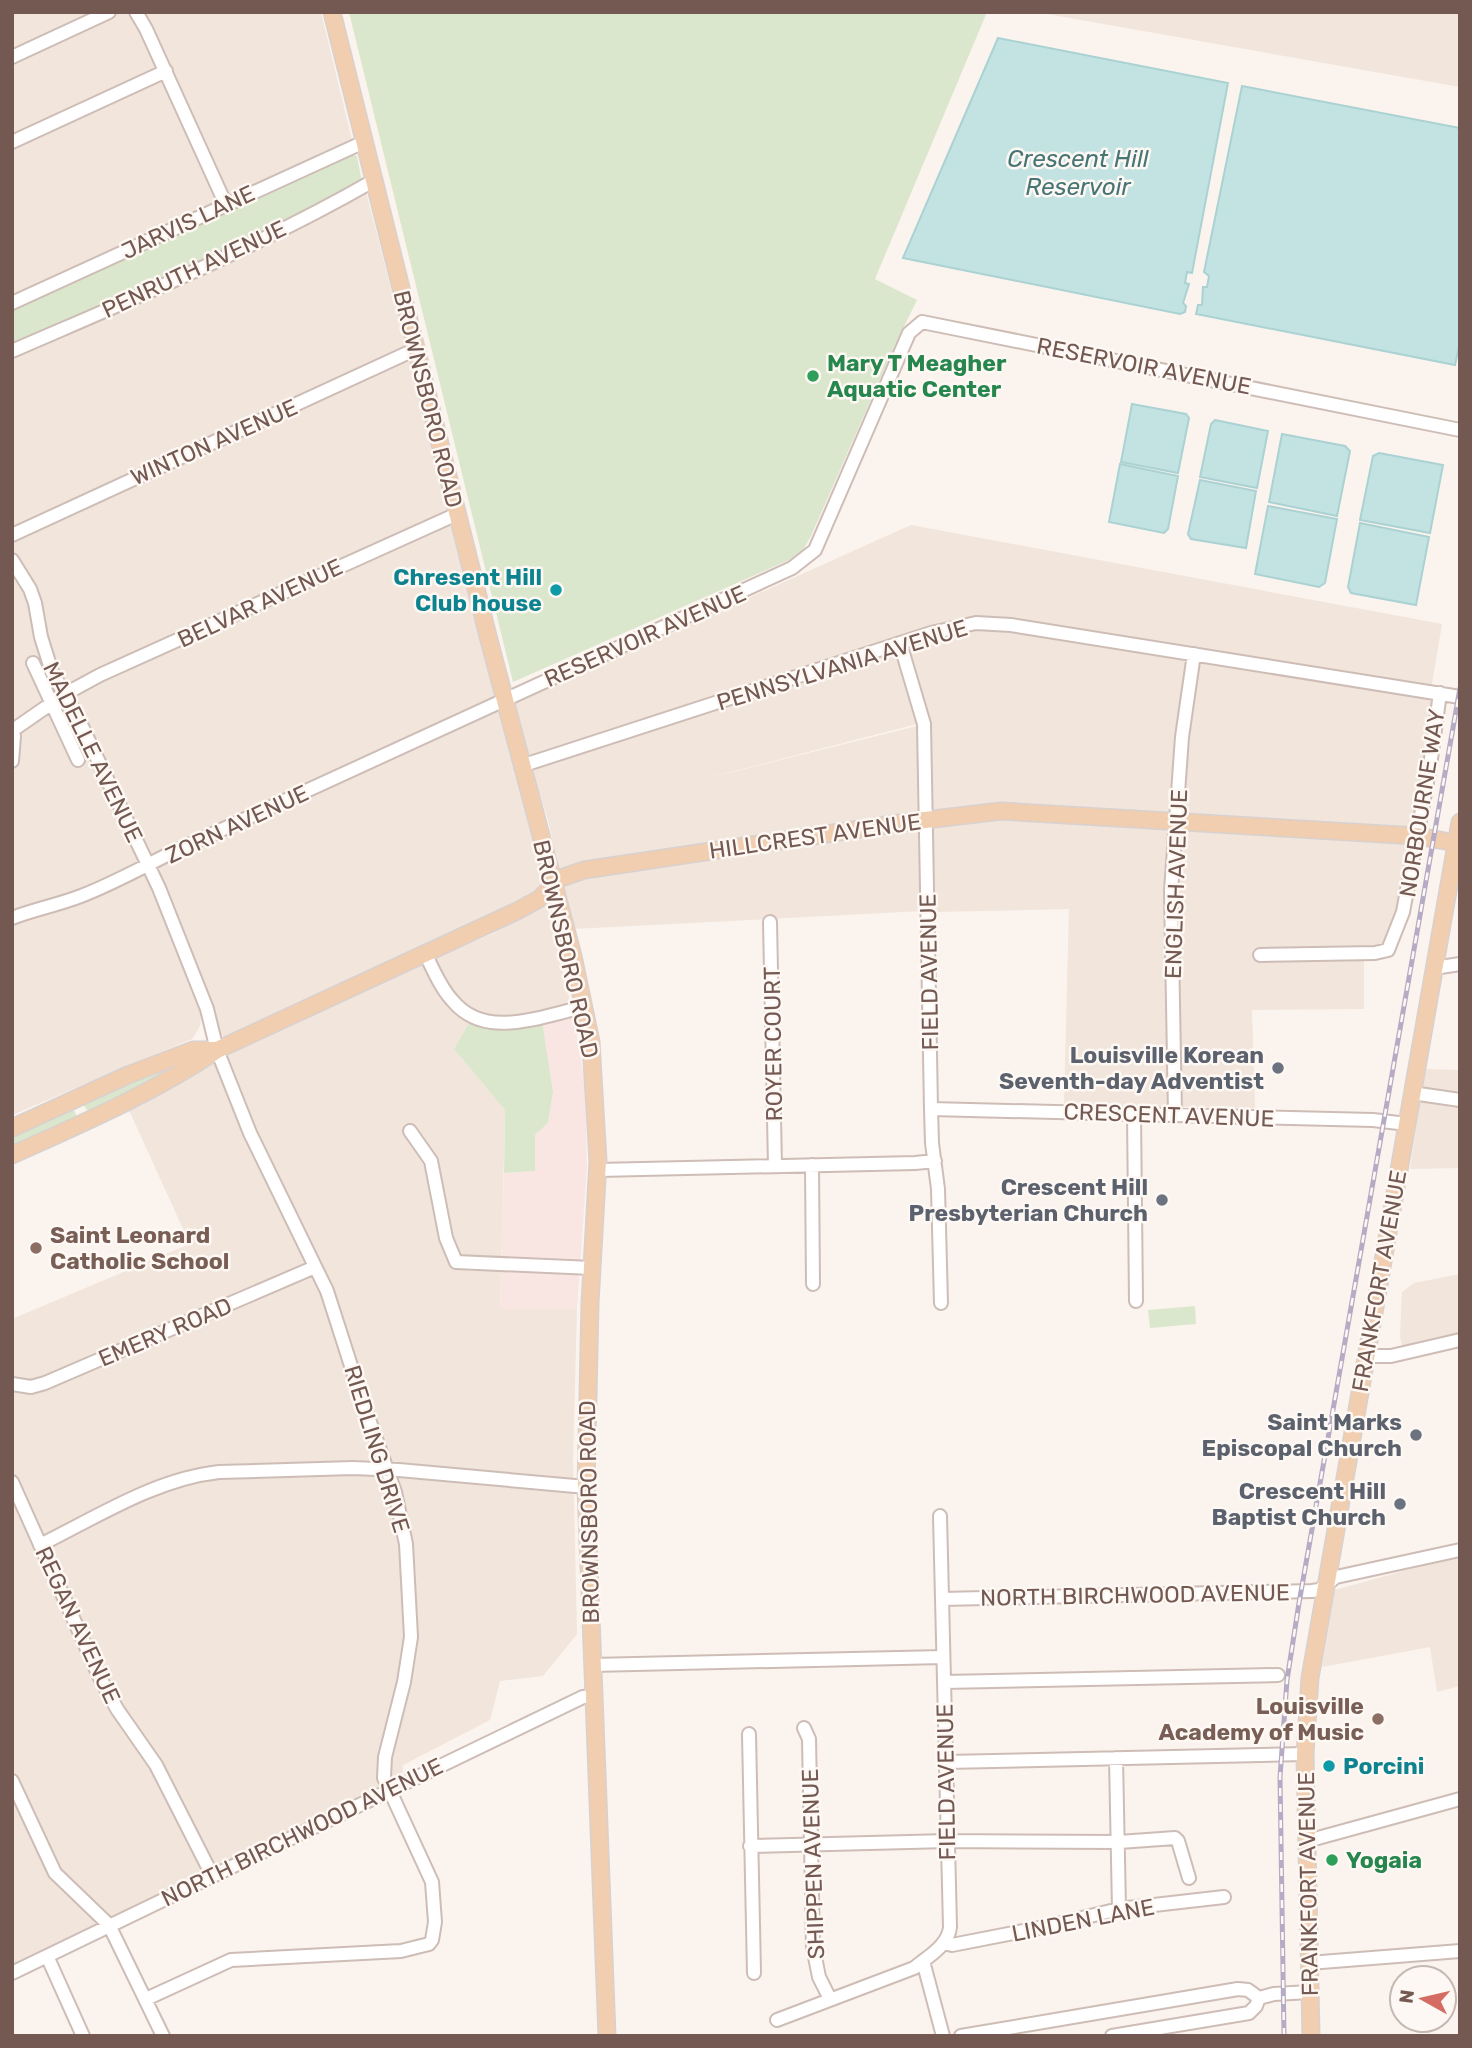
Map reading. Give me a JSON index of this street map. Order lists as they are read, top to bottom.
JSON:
{
  "streets": {
    "main road": ["BROWNSBORO ROAD", "HILLCREST AVENUE", "FRANKFORT AVENUE"],
    "street": [
      "JARVIS LANE",
      "PENRUTH AVENUE",
      "RESERVOIR AVENUE",
      "WINTON AVENUE",
      "BELVAR AVENUE",
      "PENNSYLVANIA AVENUE",
      "MADELLE AVENUE",
      "NORBOURNE WAY",
      "ZORN AVENUE",
      "ENGLISH AVENUE",
      "FIELD AVENUE",
      "ROYER COURT",
      "CRESCENT AVENUE",
      "EMERY ROAD",
      "RIEDLING DRIVE",
      "NORTH BIRCHWOOD AVENUE",
      "REGAN AVENUE",
      "SHIPPEN AVENUE",
      "LINDEN LANE"
    ]
  },
  "crossings": [
    ["JARVIS LANE", "BROWNSBORO ROAD"],
    ["PENRUTH AVENUE", "BROWNSBORO ROAD"],
    ["RESERVOIR AVENUE", "BROWNSBORO ROAD"],
    ["RESERVOIR AVENUE", "ZORN AVENUE"],
    ["BROWNSBORO ROAD", "WINTON AVENUE"],
    ["BROWNSBORO ROAD", "BELVAR AVENUE"],
    ["BROWNSBORO ROAD", "PENNSYLVANIA AVENUE"],
    ["BROWNSBORO ROAD", "ZORN AVENUE"],
    ["BROWNSBORO ROAD", "HILLCREST AVENUE"],
    ["BROWNSBORO ROAD", "NORTH BIRCHWOOD AVENUE"],
    ["BELVAR AVENUE", "MADELLE AVENUE"],
    ["PENNSYLVANIA AVENUE", "NORBOURNE WAY"],
    ["PENNSYLVANIA AVENUE", "ENGLISH AVENUE"],
    ["PENNSYLVANIA AVENUE", "FIELD AVENUE"],
    ["MADELLE AVENUE", "ZORN AVENUE"],
    ["NORBOURNE WAY", "HILLCREST AVENUE"],
    ["ZORN AVENUE", "HILLCREST AVENUE"],
    ["ZORN AVENUE", "RIEDLING DRIVE"],
    ["HILLCREST AVENUE", "ENGLISH AVENUE"],
    ["HILLCREST AVENUE", "FIELD AVENUE"],
    ["HILLCREST AVENUE", "FRANKFORT AVENUE"],
    ["HILLCREST AVENUE", "RIEDLING DRIVE"],
    ["ENGLISH AVENUE", "CRESCENT AVENUE"],
    ["FIELD AVENUE", "CRESCENT AVENUE"],
    ["FIELD AVENUE", "NORTH BIRCHWOOD AVENUE"],
    ["FIELD AVENUE", "LINDEN LANE"],
    ["CRESCENT AVENUE", "FRANKFORT AVENUE"],
    ["FRANKFORT AVENUE", "NORTH BIRCHWOOD AVENUE"],
    ["EMERY ROAD", "RIEDLING DRIVE"],
    ["RIEDLING DRIVE", "NORTH BIRCHWOOD AVENUE"],
    ["NORTH BIRCHWOOD AVENUE", "REGAN AVENUE"]
  ],
  "water": ["Crescent Hill Reservoir"],
  "places": [
    "Mary T Meagher Aquatic Center",
    "Chresent Hill Club house",
    "Louisville Korean Seventh-day Adventist",
    "Crescent Hill Presbyterian Church",
    "Saint Leonard Catholic School",
    "Saint Marks Episcopal Church",
    "Crescent Hill Baptist Church",
    "Louisville Academy of Music",
    "Porcini",
    "Yogaia"
  ],
  "north": "left"
}
